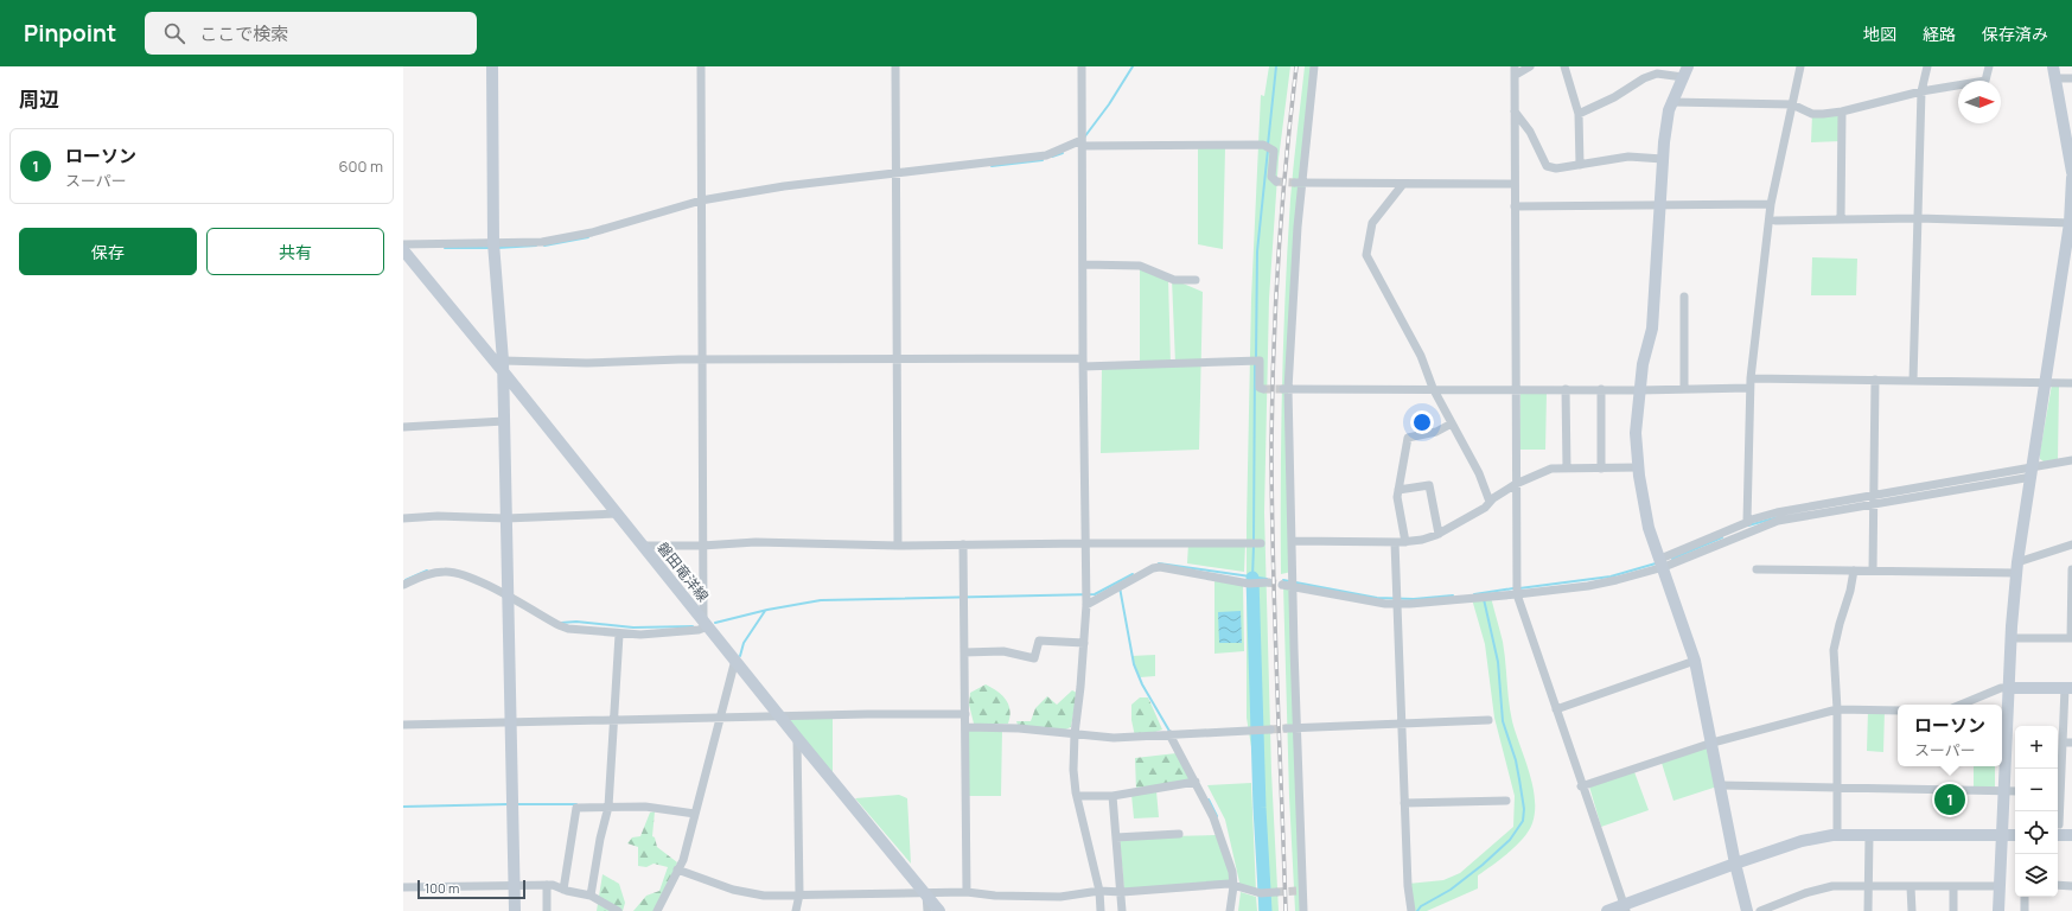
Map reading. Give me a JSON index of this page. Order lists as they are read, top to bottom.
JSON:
{
  "streets": {
    "street": ["磐田竜洋線"]
  },
  "scale_bar": "100 m",
  "north": "right",
  "page": {
    "header": "Pinpoint",
    "search": "ここで検索",
    "nav": ["地図", "経路", "保存済み"],
    "heading": "周辺",
    "list": [
      {
        "mark": "1",
        "name": "ローソン",
        "note": "スーパー",
        "value": "600 m"
      }
    ],
    "buttons": ["保存", "共有"],
    "popup": ["ローソン", "スーパー"],
    "map_buttons": ["+", "−"],
    "pins": "1",
    "scale": "100 m"
  }
}
